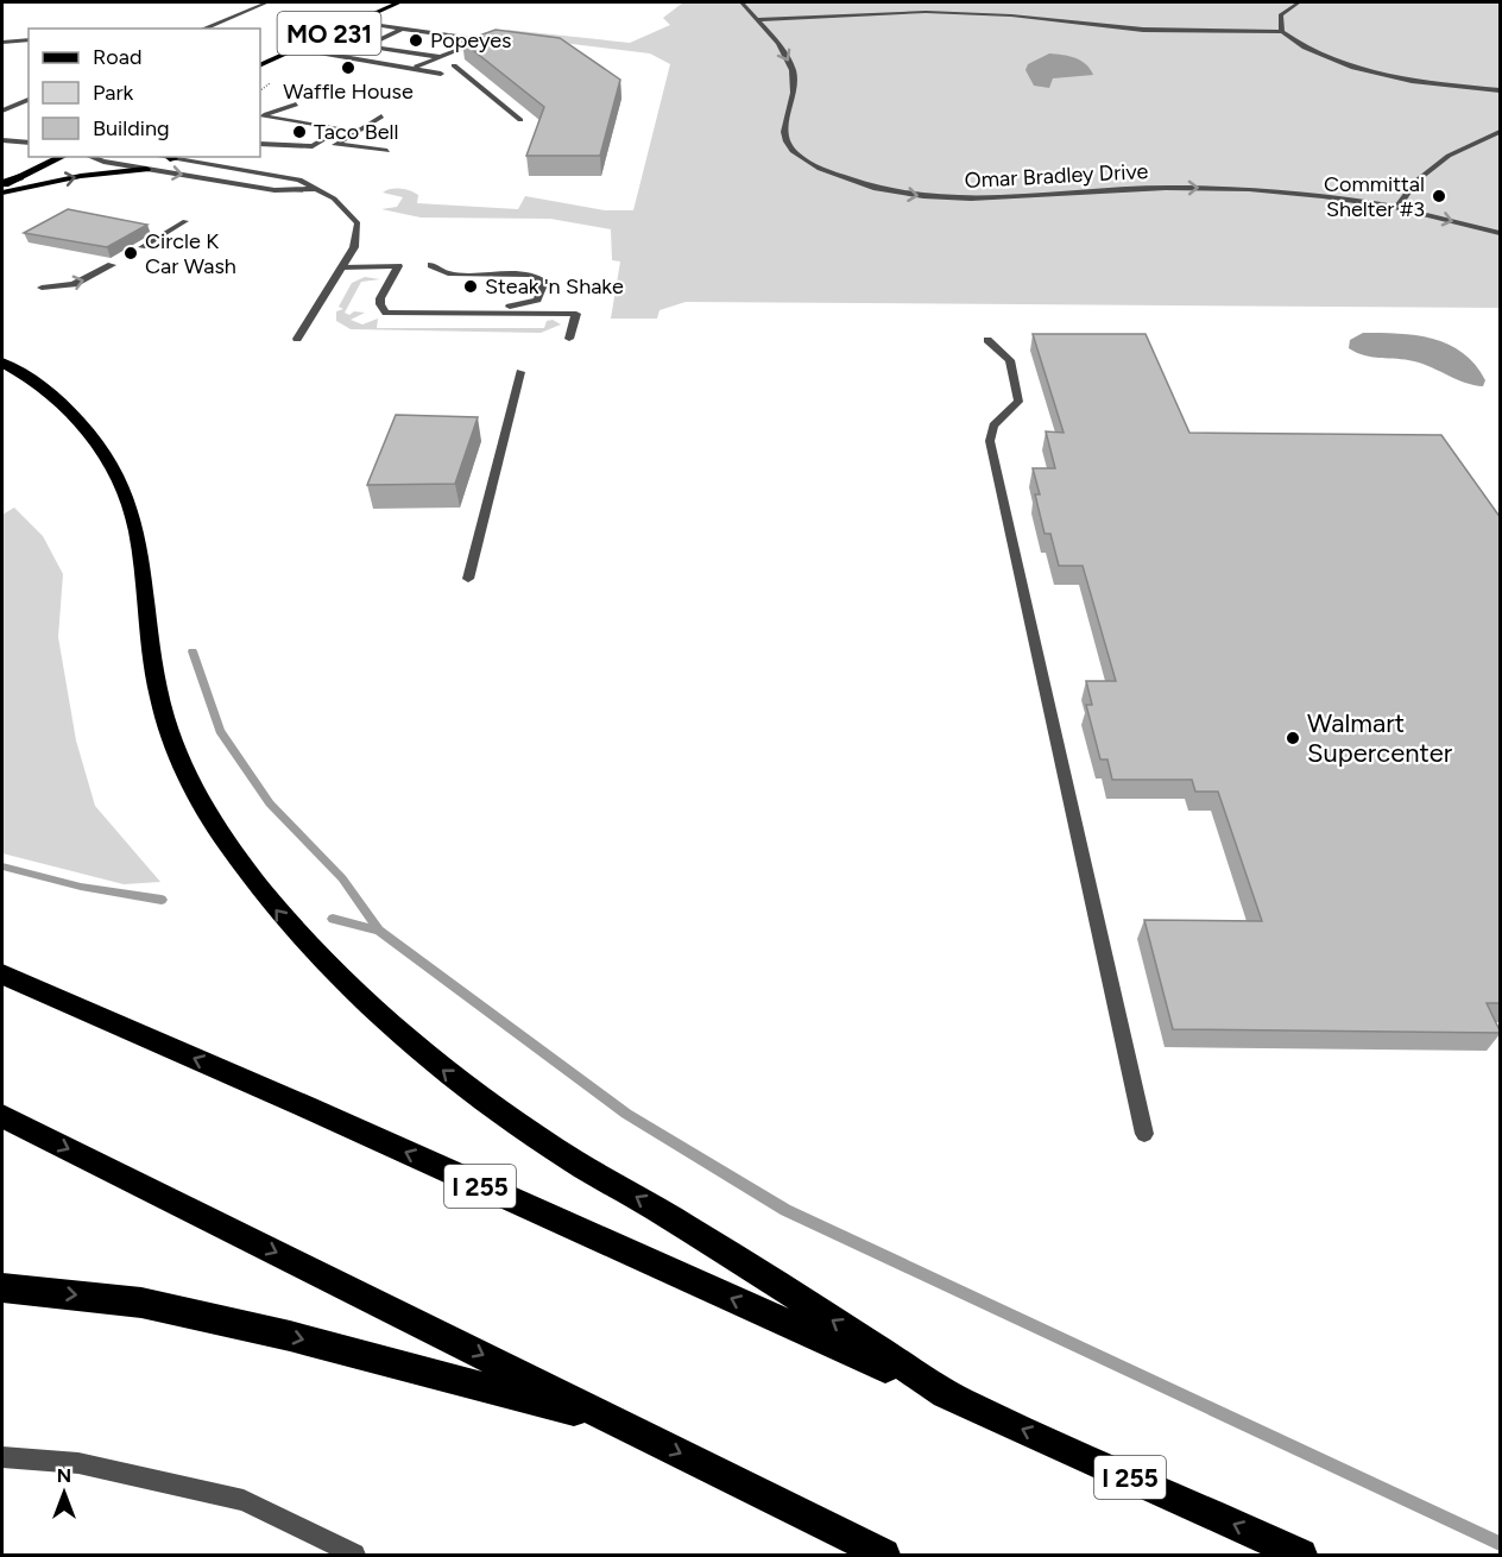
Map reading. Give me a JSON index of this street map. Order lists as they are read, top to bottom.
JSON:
{
  "streets": {
    "highway": ["I 255"],
    "main road": ["MO 231"],
    "street": ["Omar Bradley Drive"]
  },
  "one_way": ["Omar Bradley Drive"],
  "places": [
    "Popeyes",
    "Waffle House",
    "Taco Bell",
    "Committal Shelter #3",
    "Circle K Car Wash",
    "Steak 'n Shake",
    "Walmart Supercenter"
  ],
  "legend": ["Road", "Park", "Building"],
  "north": "top"
}
